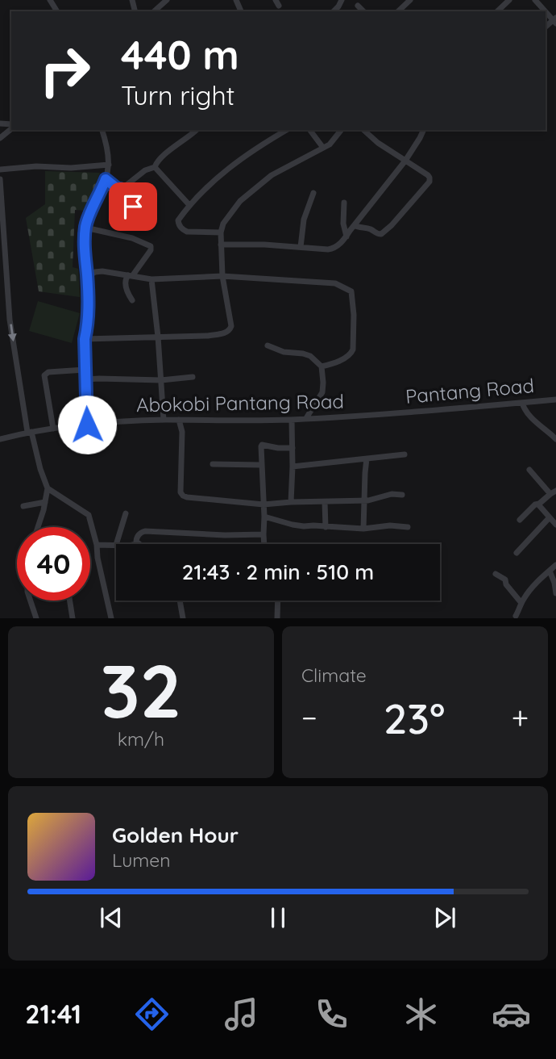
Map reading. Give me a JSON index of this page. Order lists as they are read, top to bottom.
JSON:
{
  "streets": {
    "street": ["Pantang Road", "Abokobi Pantang Road"]
  },
  "crossings": [
    ["Pantang Road", "Abokobi Pantang Road"]
  ],
  "page": {
    "turn": ["440 m", "Turn right"],
    "limit": "40",
    "trip": "21:43 · 2 min · 510 m",
    "tile": [
      ["32", "km/h"],
      "Climate"
    ],
    "heat": ["−", "23°", "+"],
    "song": ["Golden Hour", "Lumen"],
    "tabs": "21:41"
  }
}
